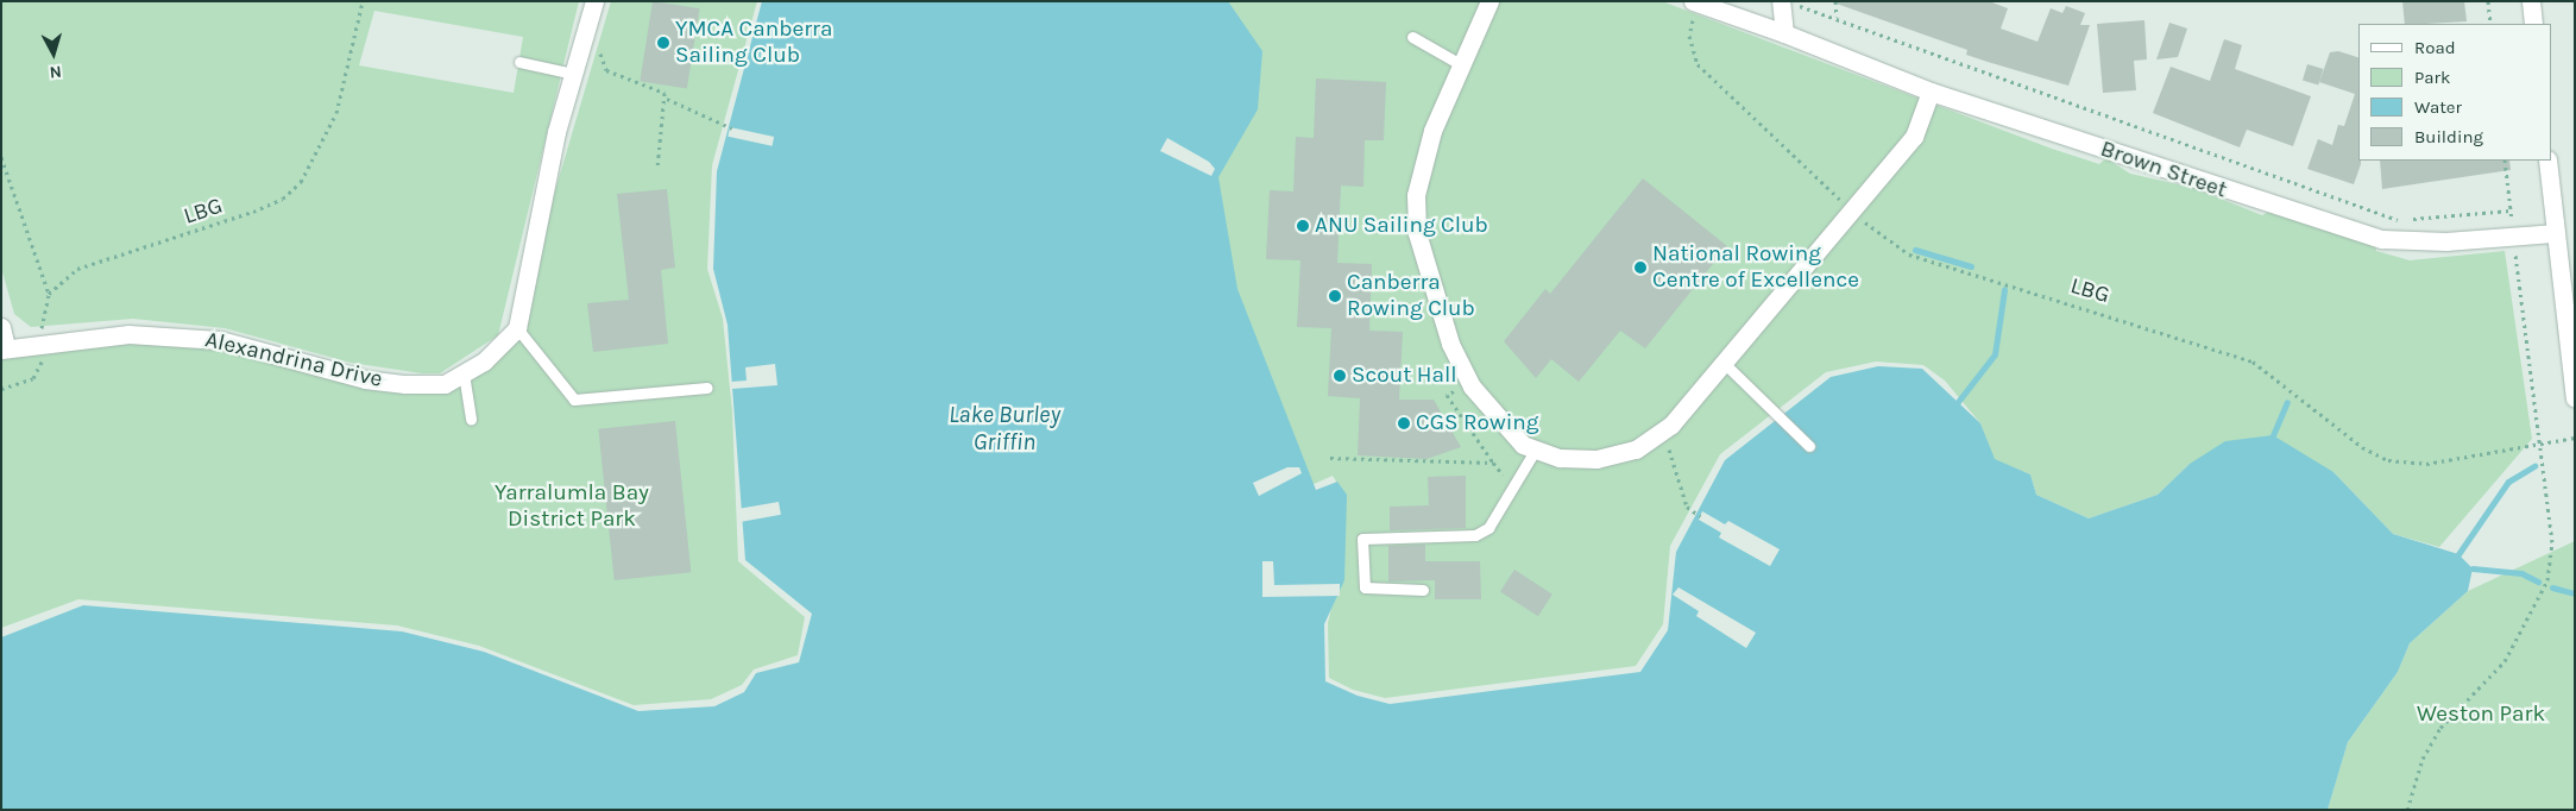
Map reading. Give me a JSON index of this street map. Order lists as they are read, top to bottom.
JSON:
{
  "streets": {
    "street": ["Brown Street", "Alexandrina Drive"],
    "path": ["LBG"]
  },
  "water": ["Lake Burley Griffin"],
  "parks": ["Yarralumla Bay District Park", "Weston Park"],
  "places": [
    "YMCA Canberra Sailing Club",
    "ANU Sailing Club",
    "National Rowing Centre of Excellence",
    "Canberra Rowing Club",
    "Scout Hall",
    "CGS Rowing"
  ],
  "legend": [
    "Road",
    "Park",
    "Water",
    "Building"
  ],
  "north": "bottom"
}
